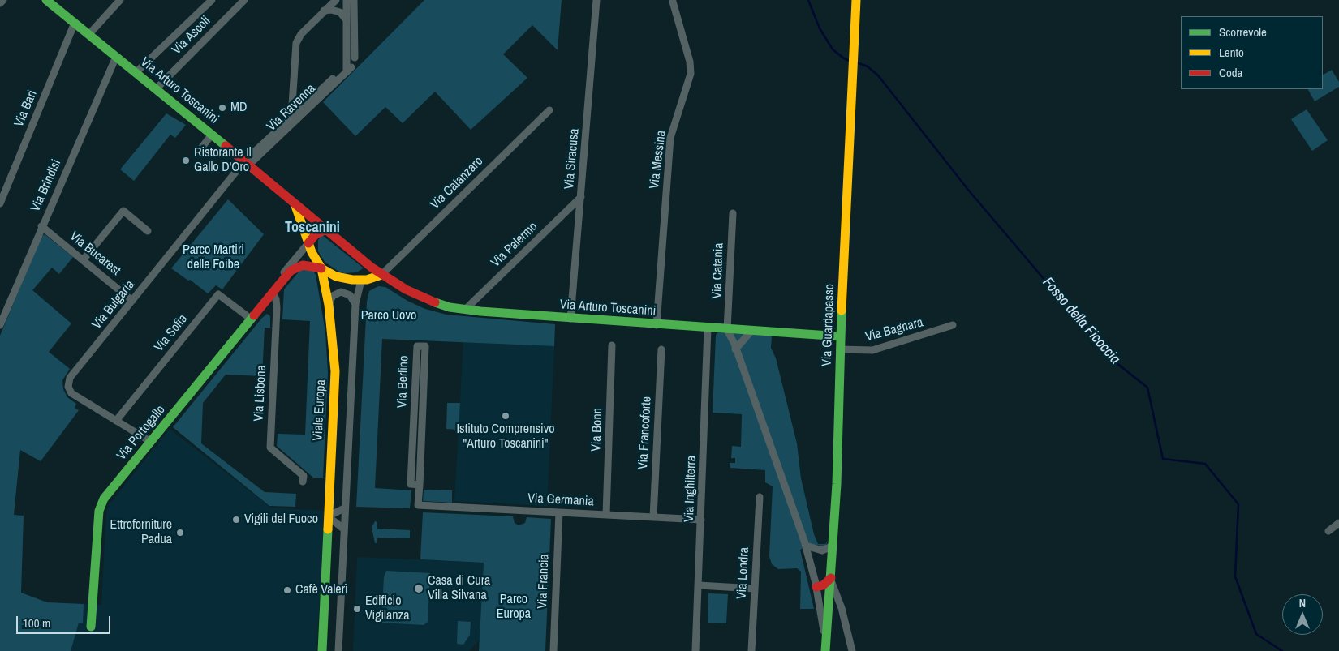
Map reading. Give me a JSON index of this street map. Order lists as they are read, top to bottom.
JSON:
{
  "streets": {
    "street": [
      "Via Ascoli",
      "Via Arturo Toscanini",
      "Via Ravenna",
      "Via Bari",
      "Via Siracusa",
      "Via Messina",
      "Via Catanzaro",
      "Via Brindisi",
      "Via Palermo",
      "Via Bucarest",
      "Via Catania",
      "Via Bulgaria",
      "Via Guardapasso",
      "Via Bagnara",
      "Via Sofia",
      "Via Berlino",
      "Via Lisbona",
      "Viale Europa",
      "Via Bonn",
      "Via Portogallo",
      "Via Francoforte",
      "Via Inghilterra",
      "Via Germania",
      "Via Londra",
      "Via Francia"
    ]
  },
  "crossings": [
    ["Via Ascoli", "Via Arturo Toscanini"],
    ["Via Arturo Toscanini", "Via Ravenna"],
    ["Via Arturo Toscanini", "Via Bari"],
    ["Via Arturo Toscanini", "Via Siracusa"],
    ["Via Arturo Toscanini", "Via Messina"],
    ["Via Arturo Toscanini", "Via Catanzaro"],
    ["Via Arturo Toscanini", "Via Brindisi"],
    ["Via Arturo Toscanini", "Via Palermo"],
    ["Via Arturo Toscanini", "Via Catania"],
    ["Via Arturo Toscanini", "Via Bulgaria"],
    ["Via Arturo Toscanini", "Via Guardapasso"],
    ["Via Arturo Toscanini", "Via Inghilterra"],
    ["Via Ravenna", "Via Bulgaria"],
    ["Via Siracusa", "Via Palermo"],
    ["Via Brindisi", "Via Bucarest"],
    ["Via Bucarest", "Via Bulgaria"],
    ["Via Bulgaria", "Via Sofia"],
    ["Via Bulgaria", "Via Portogallo"],
    ["Via Guardapasso", "Via Bagnara"],
    ["Via Sofia", "Via Portogallo"],
    ["Via Berlino", "Via Germania"],
    ["Via Lisbona", "Via Portogallo"],
    ["Viale Europa", "Via Portogallo"],
    ["Via Bonn", "Via Germania"],
    ["Via Francoforte", "Via Germania"],
    ["Via Inghilterra", "Via Germania"],
    ["Via Germania", "Via Francia"]
  ],
  "districts": ["Toscanini"],
  "water": ["Fosso della Ficoccia"],
  "parks": ["Parco Martiri delle Foibe", "Parco Uovo", "Parco Europa"],
  "places": [
    "MD",
    "Ristorante Il Gallo D'Oro",
    "Istituto Comprensivo \"Arturo Toscanini\"",
    "Vigili del Fuoco",
    "Ettroforniture Padua",
    "Casa di Cura Villa Silvana",
    "Cafè Valerì",
    "Edificio Vigilanza"
  ],
  "legend": ["Scorrevole", "Lento", "Coda"],
  "scale_bar": "100 m",
  "north": "top"
}
